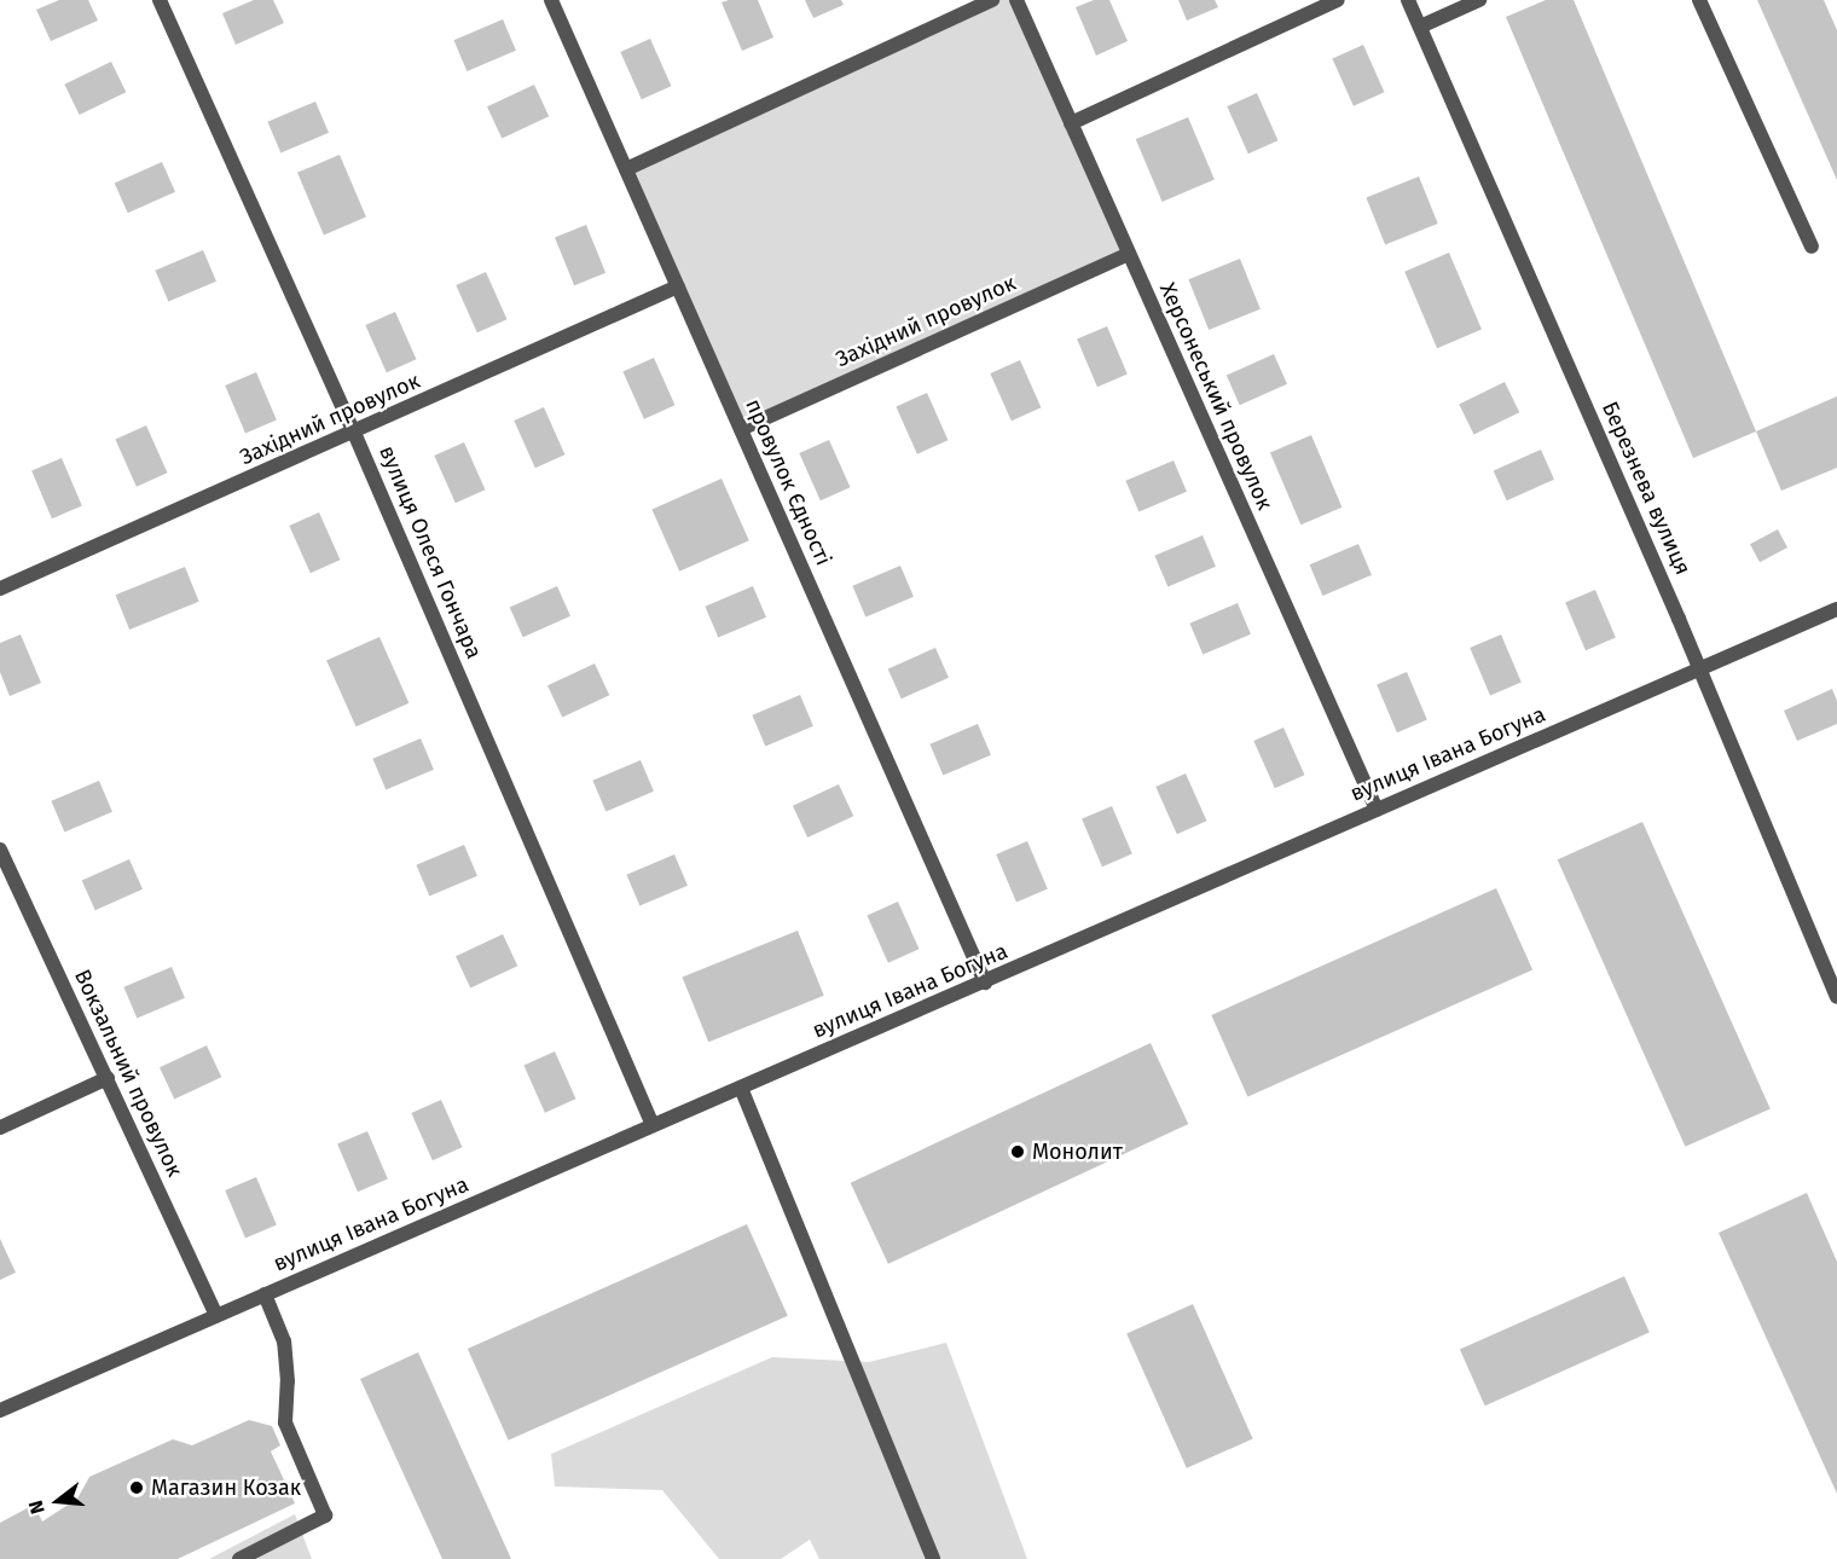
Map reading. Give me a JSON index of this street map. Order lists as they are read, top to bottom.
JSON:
{
  "streets": {
    "street": [
      "Західний провулок",
      "Херсонеський провулок",
      "провулок Єдності",
      "Березнева вулиця",
      "вулиця Олеся Гончара",
      "вулиця Івана Богуна",
      "Вокзальний провулок"
    ]
  },
  "crossings": [
    ["Західний провулок", "Херсонеський провулок"],
    ["Західний провулок", "провулок Єдності"],
    ["Західний провулок", "вулиця Олеся Гончара"],
    ["Херсонеський провулок", "вулиця Івана Богуна"],
    ["провулок Єдності", "вулиця Івана Богуна"],
    ["Березнева вулиця", "вулиця Івана Богуна"],
    ["вулиця Олеся Гончара", "вулиця Івана Богуна"],
    ["вулиця Івана Богуна", "Вокзальний провулок"]
  ],
  "places": ["Монолит", "Магазин Козак"],
  "north": "left"
}
